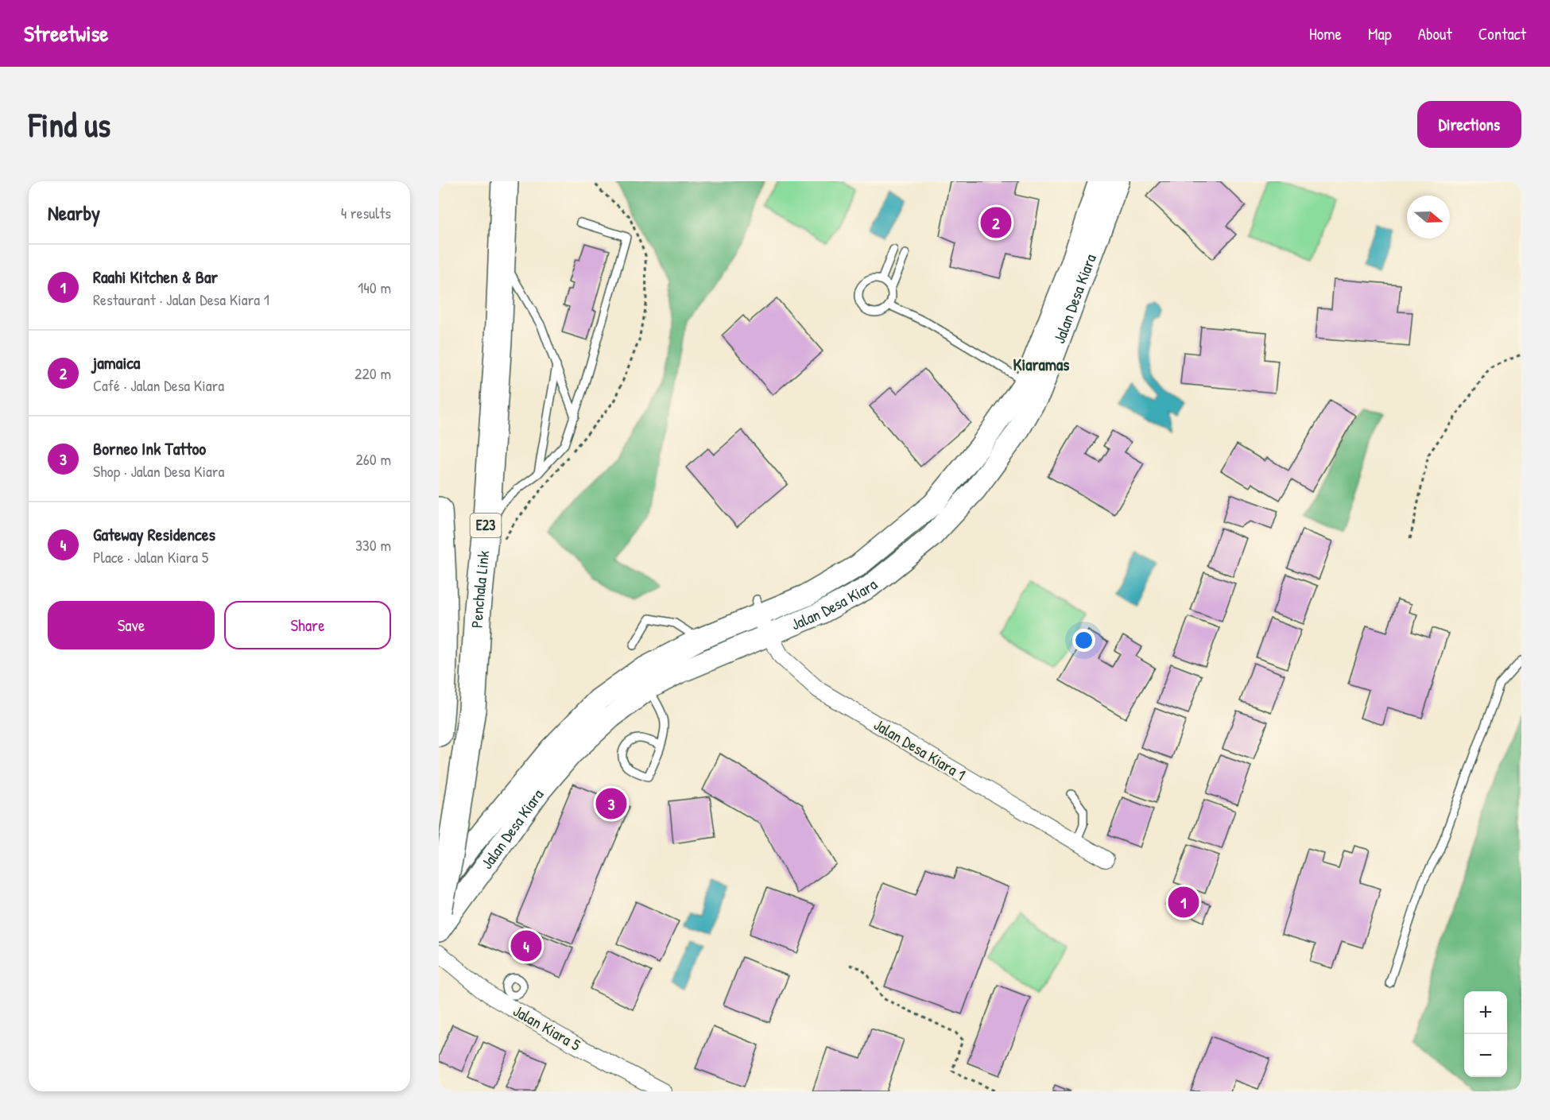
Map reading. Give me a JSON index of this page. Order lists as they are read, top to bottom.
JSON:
{
  "streets": {
    "highway": ["E23", "Penchala Link"],
    "main road": ["Jalan Desa Kiara"],
    "street": ["Jalan Desa Kiara 1", "Jalan Kiara 5"]
  },
  "crossings": [
    ["Jalan Desa Kiara", "Jalan Desa Kiara 1"]
  ],
  "districts": ["Kiaramas"],
  "north": "right",
  "page": {
    "header": "Streetwise",
    "nav": [
      "Home",
      "Map",
      "About",
      "Contact"
    ],
    "buttons": [
      "Directions",
      ["Save", "Share"]
    ],
    "title": "Find us",
    "heading": ["Nearby", "4 results"],
    "pins": [
      "2",
      "3",
      "1",
      "4"
    ],
    "list": [
      {
        "mark": "1",
        "name": "Raahi Kitchen & Bar",
        "note": "Restaurant · Jalan Desa Kiara 1",
        "value": "140 m"
      },
      {
        "mark": "2",
        "name": "jamaica",
        "note": "Café · Jalan Desa Kiara",
        "value": "220 m"
      },
      {
        "mark": "3",
        "name": "Borneo Ink Tattoo",
        "note": "Shop · Jalan Desa Kiara",
        "value": "260 m"
      },
      {
        "mark": "4",
        "name": "Gateway Residences",
        "note": "Place · Jalan Kiara 5",
        "value": "330 m"
      }
    ],
    "map_buttons": ["+", "−"]
  }
}
